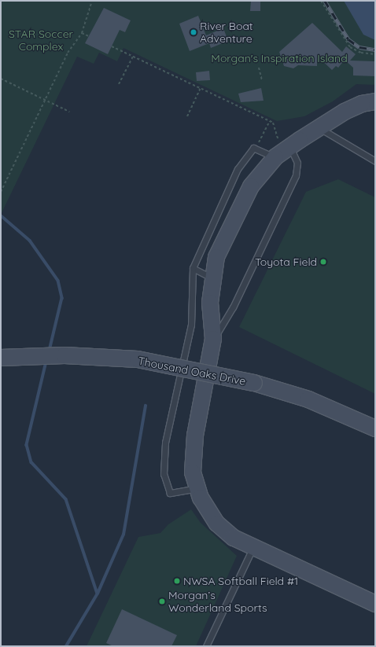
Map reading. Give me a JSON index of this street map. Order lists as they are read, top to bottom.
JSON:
{
  "streets": {
    "street": ["Thousand Oaks Drive"]
  },
  "parks": ["STAR Soccer Complex", "Morgan's Inspiration Island"],
  "places": [
    "River Boat Adventure",
    "Toyota Field",
    "NWSA Softball Field #1",
    "Morgan’s Wonderland Sports"
  ]
}
